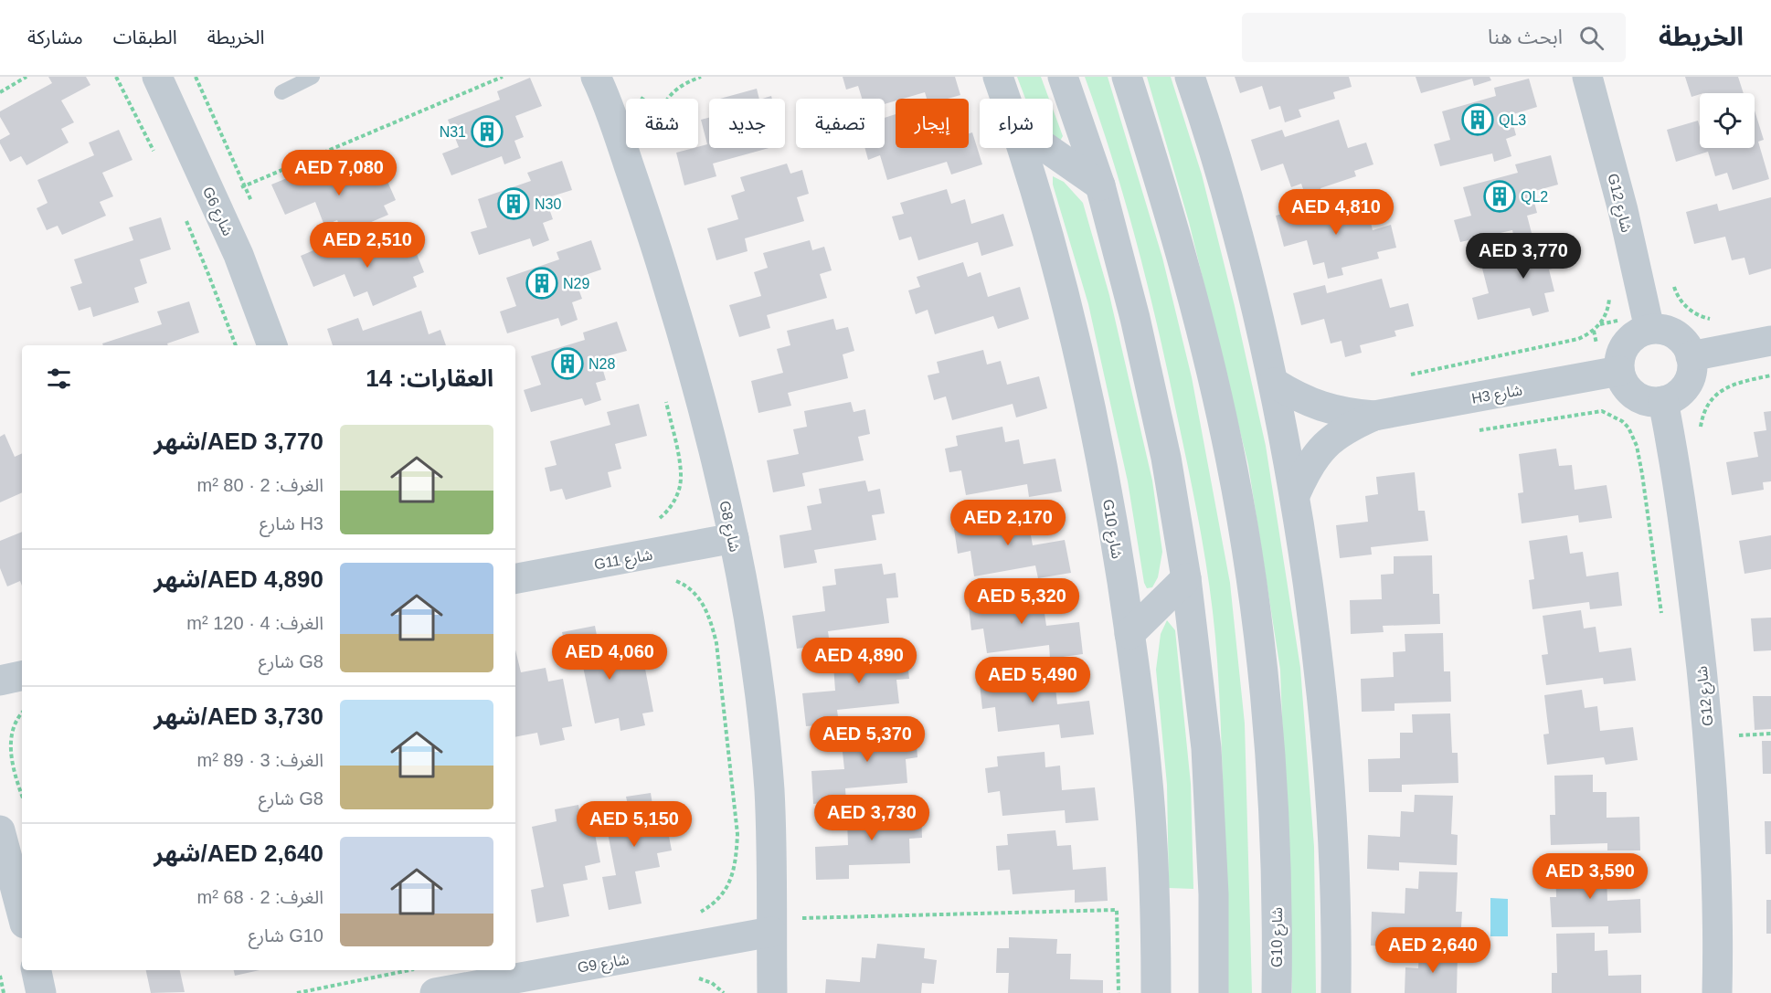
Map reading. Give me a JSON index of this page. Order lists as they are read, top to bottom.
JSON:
{
  "streets": {
    "street": [
      "G12 شارع",
      "G6 شارع",
      "H3 شارع",
      "G8 شارع",
      "G10 شارع",
      "G11 شارع",
      "G9 شارع"
    ]
  },
  "crossings": [
    ["G12 شارع", "H3 شارع"],
    ["G8 شارع", "G11 شارع"],
    ["G8 شارع", "G9 شارع"]
  ],
  "places": {
    "building": [
      "QL3",
      "N31",
      "QL2",
      "N30",
      "N29",
      "N28"
    ]
  },
  "page": {
    "header": "الخريطة",
    "search": "ابحث هنا",
    "nav": ["الخريطة", "الطبقات", "مشاركة"],
    "chip": [
      "شراء",
      "إيجار",
      "تصفية",
      "جديد",
      "شقة"
    ],
    "price": [
      "AED 7,080",
      "AED 4,810",
      "AED 2,510",
      "AED 3,770",
      "AED 2,170",
      "AED 5,320",
      "AED 4,060",
      "AED 4,890",
      "AED 5,490",
      "AED 5,370",
      "AED 3,730",
      "AED 5,150",
      "AED 3,590",
      "AED 2,640"
    ],
    "heading": "العقارات: 14",
    "list": [
      {
        "name": "AED 3,770/شهر",
        "note": "الغرف: 2 · 80 m² · H3 شارع"
      },
      {
        "name": "AED 4,890/شهر",
        "note": "الغرف: 4 · 120 m² · G8 شارع"
      },
      {
        "name": "AED 3,730/شهر",
        "note": "الغرف: 3 · 89 m² · G8 شارع"
      },
      {
        "name": "AED 2,640/شهر",
        "note": "الغرف: 2 · 68 m² · G10 شارع"
      }
    ]
  }
}
